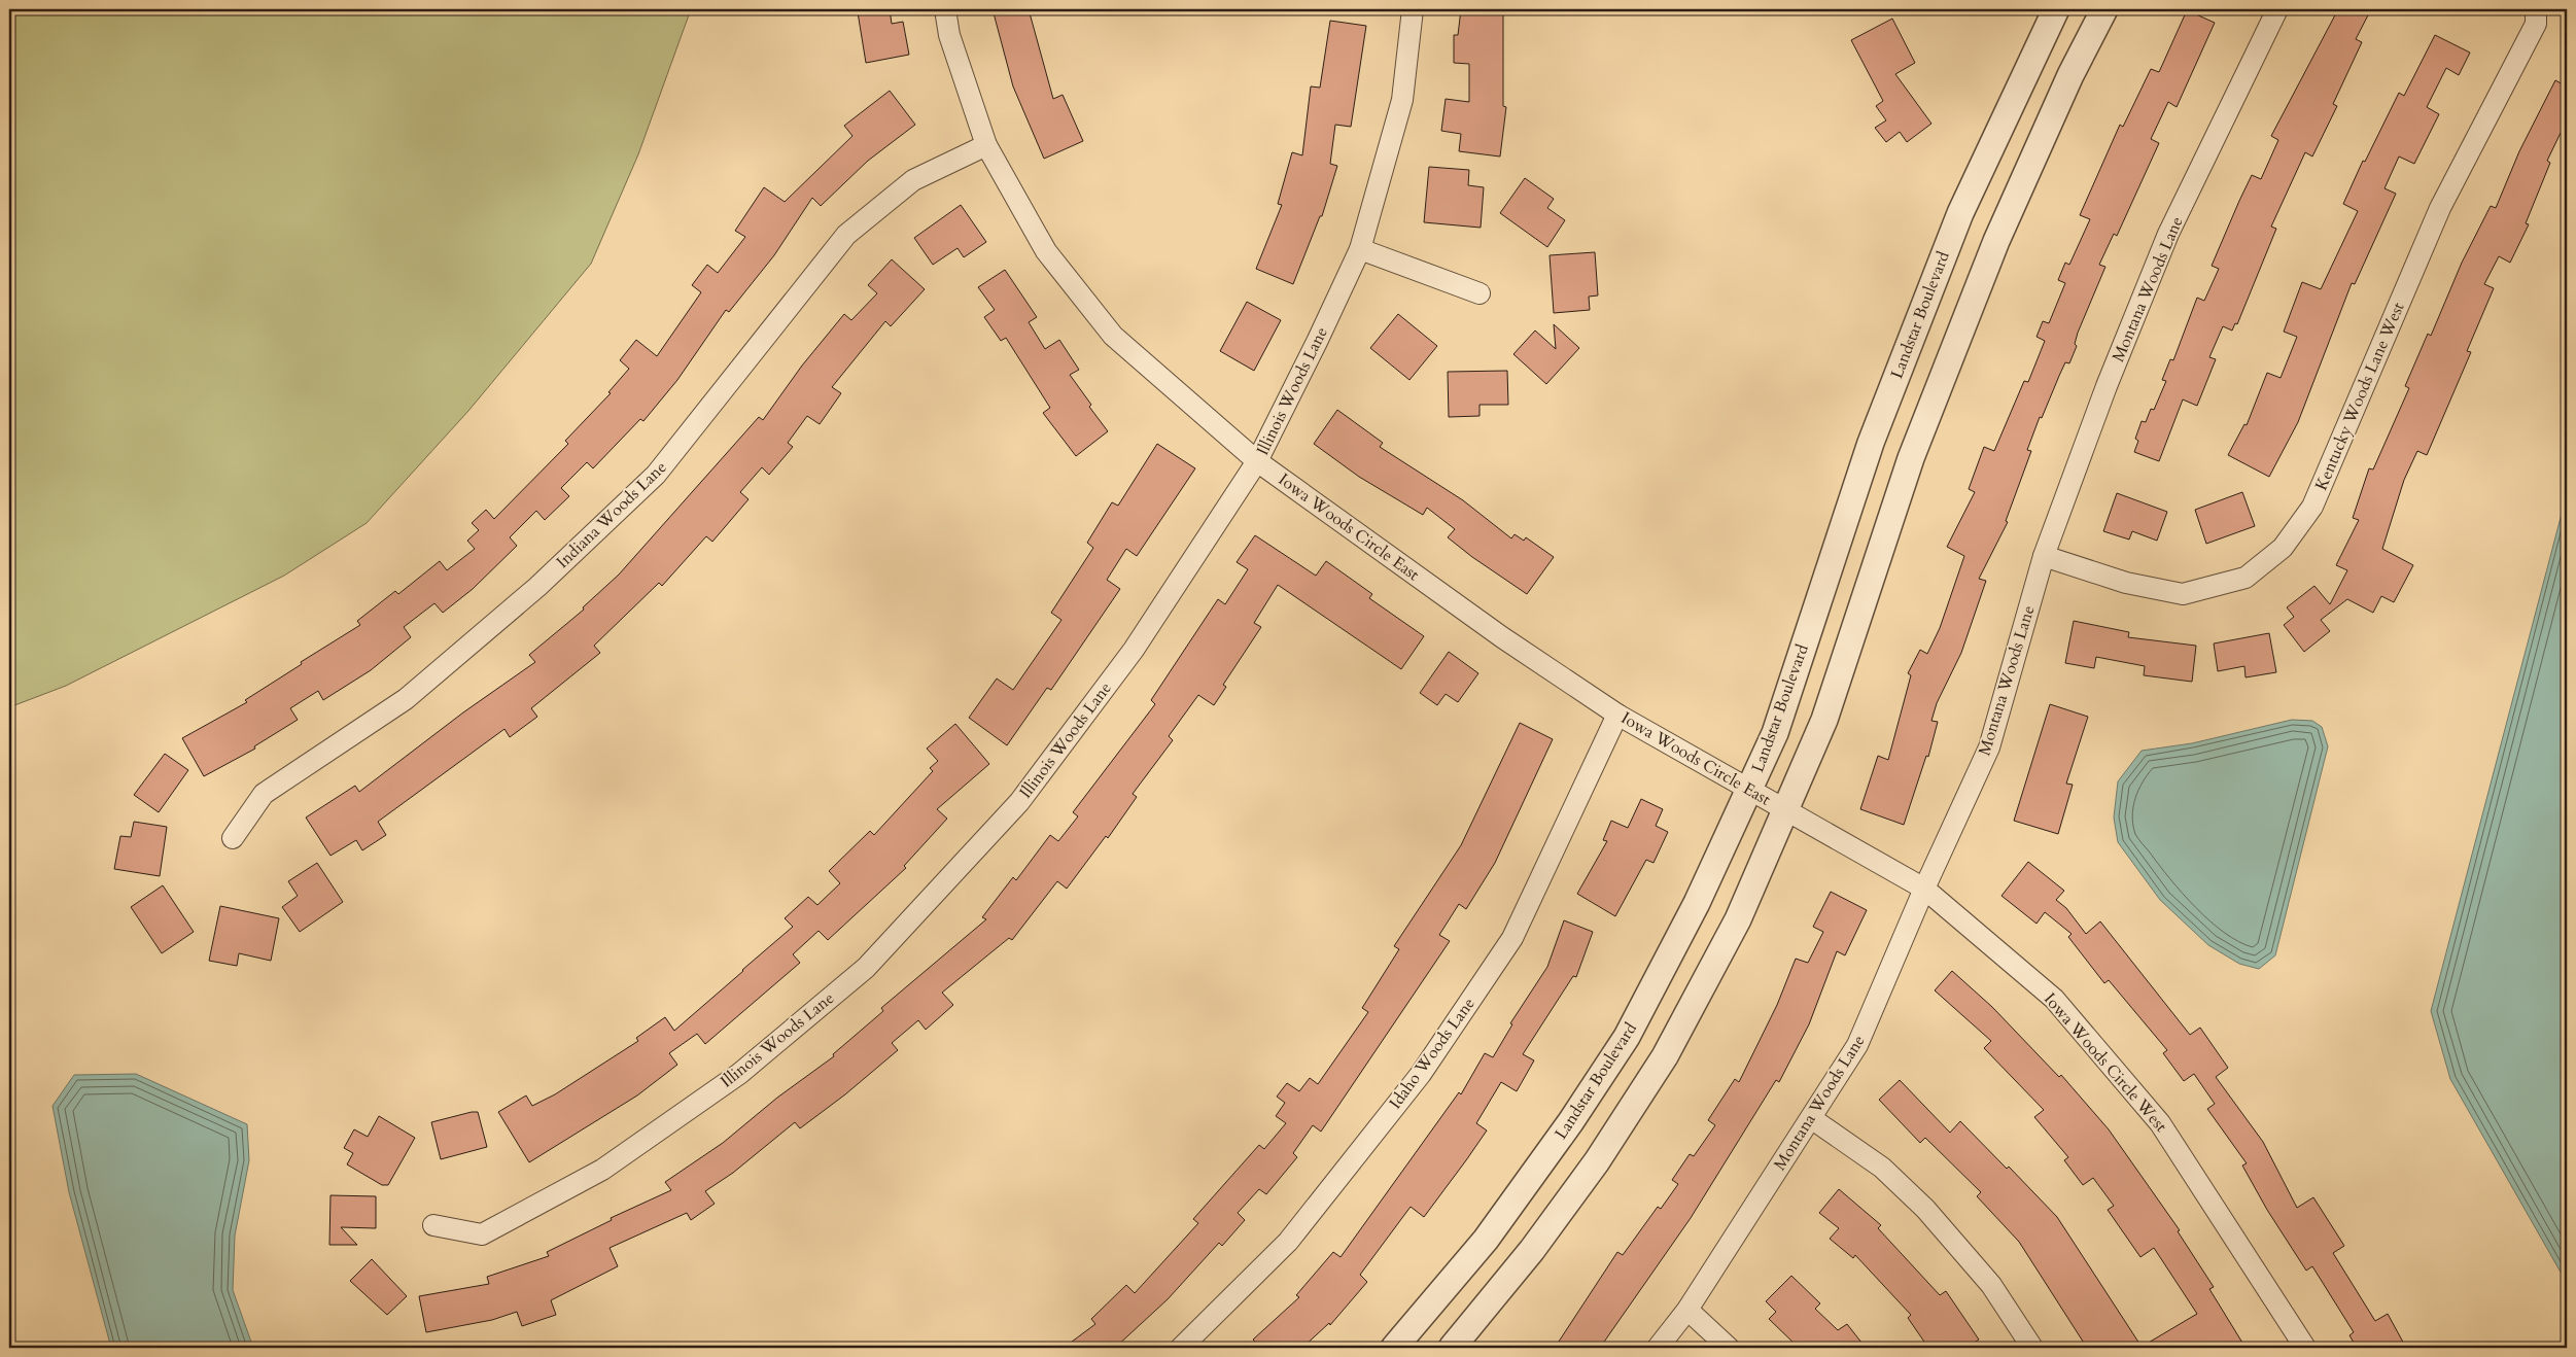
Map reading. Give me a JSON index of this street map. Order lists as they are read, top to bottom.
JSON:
{
  "streets": {
    "street": [
      "Montana Woods Lane",
      "Landstar Boulevard",
      "Illinois Woods Lane",
      "Kentucky Woods Lane West",
      "Indiana Woods Lane",
      "Iowa Woods Circle East",
      "Idaho Woods Lane",
      "Iowa Woods Circle West"
    ]
  },
  "crossings": [
    ["Montana Woods Lane", "Kentucky Woods Lane West"],
    ["Montana Woods Lane", "Iowa Woods Circle West"],
    ["Landstar Boulevard", "Iowa Woods Circle East"],
    ["Illinois Woods Lane", "Iowa Woods Circle East"],
    ["Indiana Woods Lane", "Iowa Woods Circle East"],
    ["Iowa Woods Circle East", "Idaho Woods Lane"],
    ["Iowa Woods Circle East", "Iowa Woods Circle West"]
  ]
}
